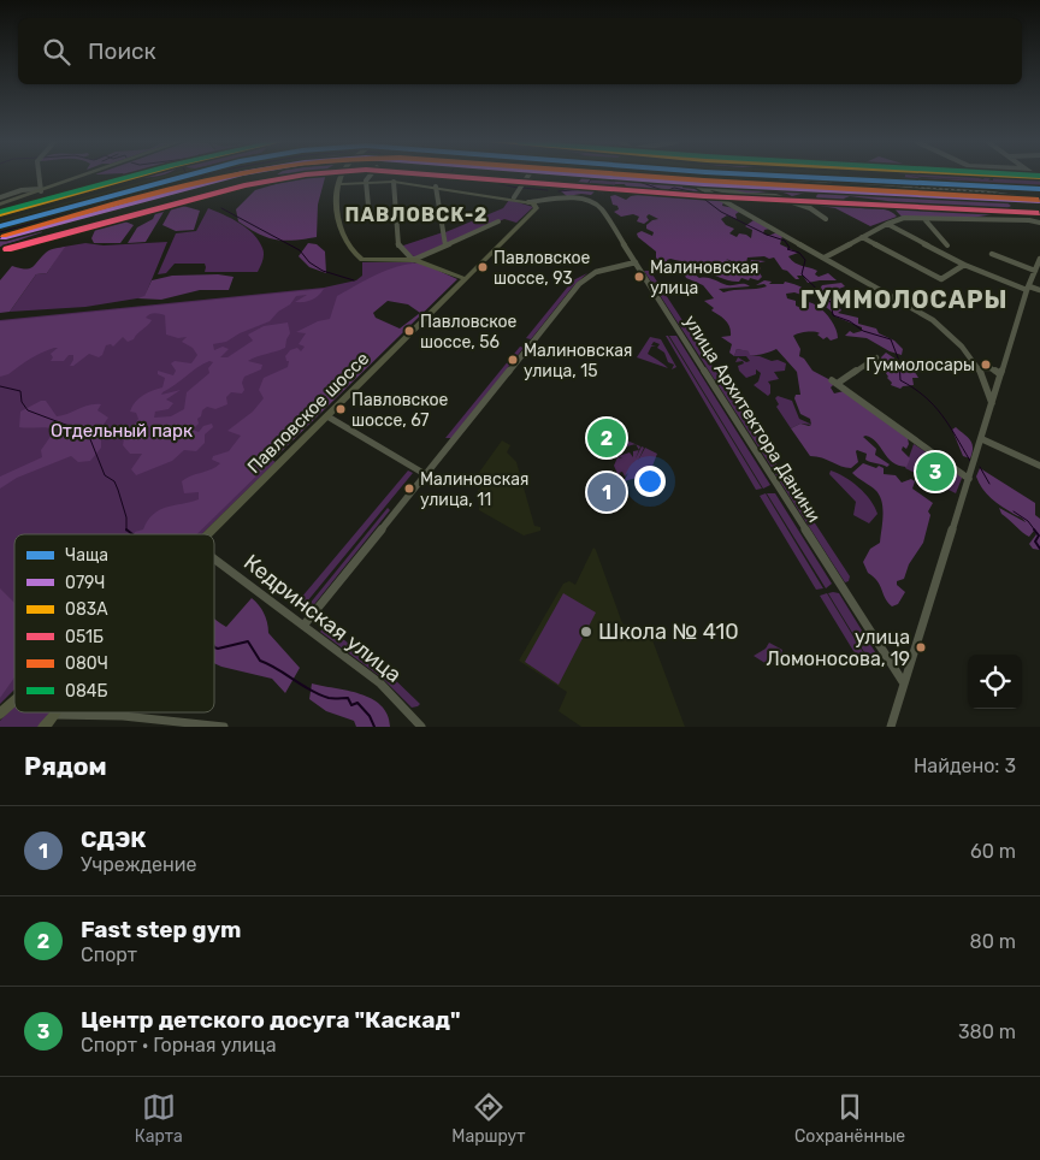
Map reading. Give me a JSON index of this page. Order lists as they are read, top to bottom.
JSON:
{
  "streets": {
    "main road": ["Павловское шоссе"],
    "street": ["улица Архитектора Данини", "Кедринская улица"]
  },
  "crossings": [
    ["Павловское шоссе", "улица Архитектора Данини"]
  ],
  "districts": ["ПАВЛОВСК-2", "ГУММОЛОСАРЫ"],
  "parks": ["Отдельный парк"],
  "places": [
    "Павловское шоссе, 93",
    "Малиновская улица",
    "Павловское шоссе, 56",
    "Малиновская улица, 15",
    "Гуммолосары",
    "Павловское шоссе, 67",
    "Малиновская улица, 11",
    "Школа № 410",
    "улица Ломоносова, 19"
  ],
  "lines": [
    "transit line Чаща",
    "transit line 079Ч",
    "transit line 083А",
    "transit line 051Б",
    "transit line 080Ч",
    "transit line 084Б"
  ],
  "legend": [
    "Чаща",
    "079Ч",
    "083А",
    "051Б",
    "080Ч",
    "084Б"
  ],
  "page": {
    "search": "Поиск",
    "pins": ["2", "3", "1"],
    "heading": ["Рядом", "Найдено: 3"],
    "list": [
      {
        "mark": "1",
        "name": "СДЭК",
        "note": "Учреждение",
        "value": "60 m"
      },
      {
        "mark": "2",
        "name": "Fast step gym",
        "note": "Спорт",
        "value": "80 m"
      },
      {
        "mark": "3",
        "name": "Центр детского досуга \"Каскад\"",
        "note": "Спорт · Горная улица",
        "value": "380 m"
      }
    ],
    "nav": ["Карта", "Маршрут", "Сохранённые"]
  }
}
